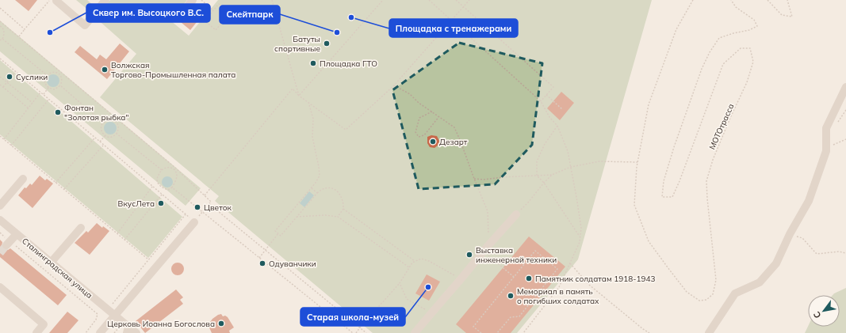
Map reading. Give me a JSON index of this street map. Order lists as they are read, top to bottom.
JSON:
{
  "streets": {
    "street": ["Сталинградская улица"],
    "path": ["МОТОтрасса"]
  },
  "places": [
    "Площадка с тренажерами",
    "Сквер им. Высоцкого В.С.",
    "Скейтпарк",
    "Батуты спортивные",
    "Площадка ГТО",
    "Волжская Торгово-Промышленная палата",
    "Суслики",
    "Фонтан \"Золотая рыбка\"",
    "Дезарт",
    "ВкусЛета",
    "Цветок",
    "Выставка инженерной техники",
    "Одуванчики",
    "Памятник солдатам 1918-1943",
    "Старая школа-музей",
    "Мемориал в память о погибших солдатах",
    "Церковь Иоанна Богослова"
  ],
  "north": "bottom left"
}
